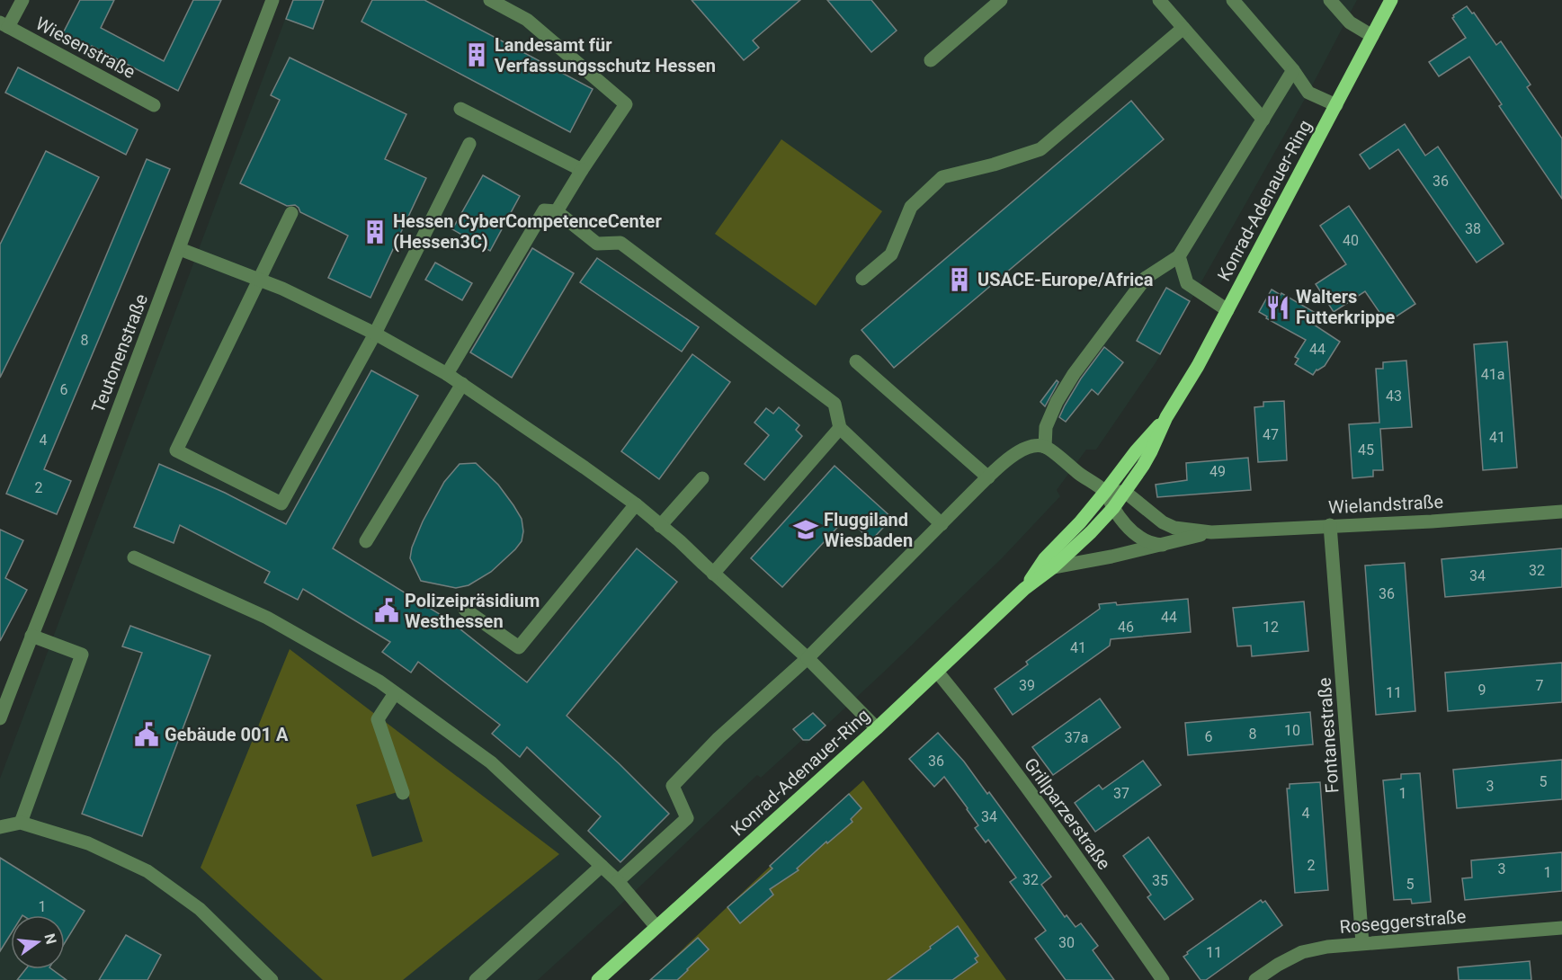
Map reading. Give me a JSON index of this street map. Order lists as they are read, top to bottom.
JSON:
{
  "streets": {
    "main road": ["Konrad-Adenauer-Ring"],
    "street": [
      "Wiesenstraße",
      "Teutonenstraße",
      "Wielandstraße",
      "Fontanestraße",
      "Grillparzerstraße",
      "Roseggerstraße"
    ]
  },
  "crossings": [
    ["Konrad-Adenauer-Ring", "Wielandstraße"],
    ["Konrad-Adenauer-Ring", "Grillparzerstraße"],
    ["Wielandstraße", "Fontanestraße"],
    ["Fontanestraße", "Roseggerstraße"]
  ],
  "places": {
    "building": ["Landesamt für Verfassungsschutz Hessen", "Hessen CyberCompetenceCenter (Hessen3C)", "USACE-Europe/Africa"],
    "restaurant": ["Walters Futterkrippe"],
    "school or university": ["Fluggiland Wiesbaden"],
    "public building": ["Polizeipräsidium Westhessen", "Gebäude 001 A"]
  },
  "house_numbers": [
    "36",
    "38",
    "40",
    "8",
    "44",
    "41a",
    "6",
    "43",
    "47",
    "41",
    "4",
    "45",
    "49",
    "2",
    "32",
    "34",
    "36",
    "44",
    "46",
    "12",
    "41",
    "39",
    "7",
    "9",
    "11",
    "10",
    "8",
    "6",
    "37a",
    "36",
    "5",
    "3",
    "37",
    "1",
    "4",
    "34",
    "2",
    "3",
    "1",
    "32",
    "35",
    "5",
    "1",
    "30",
    "11"
  ],
  "north": "right"
}
